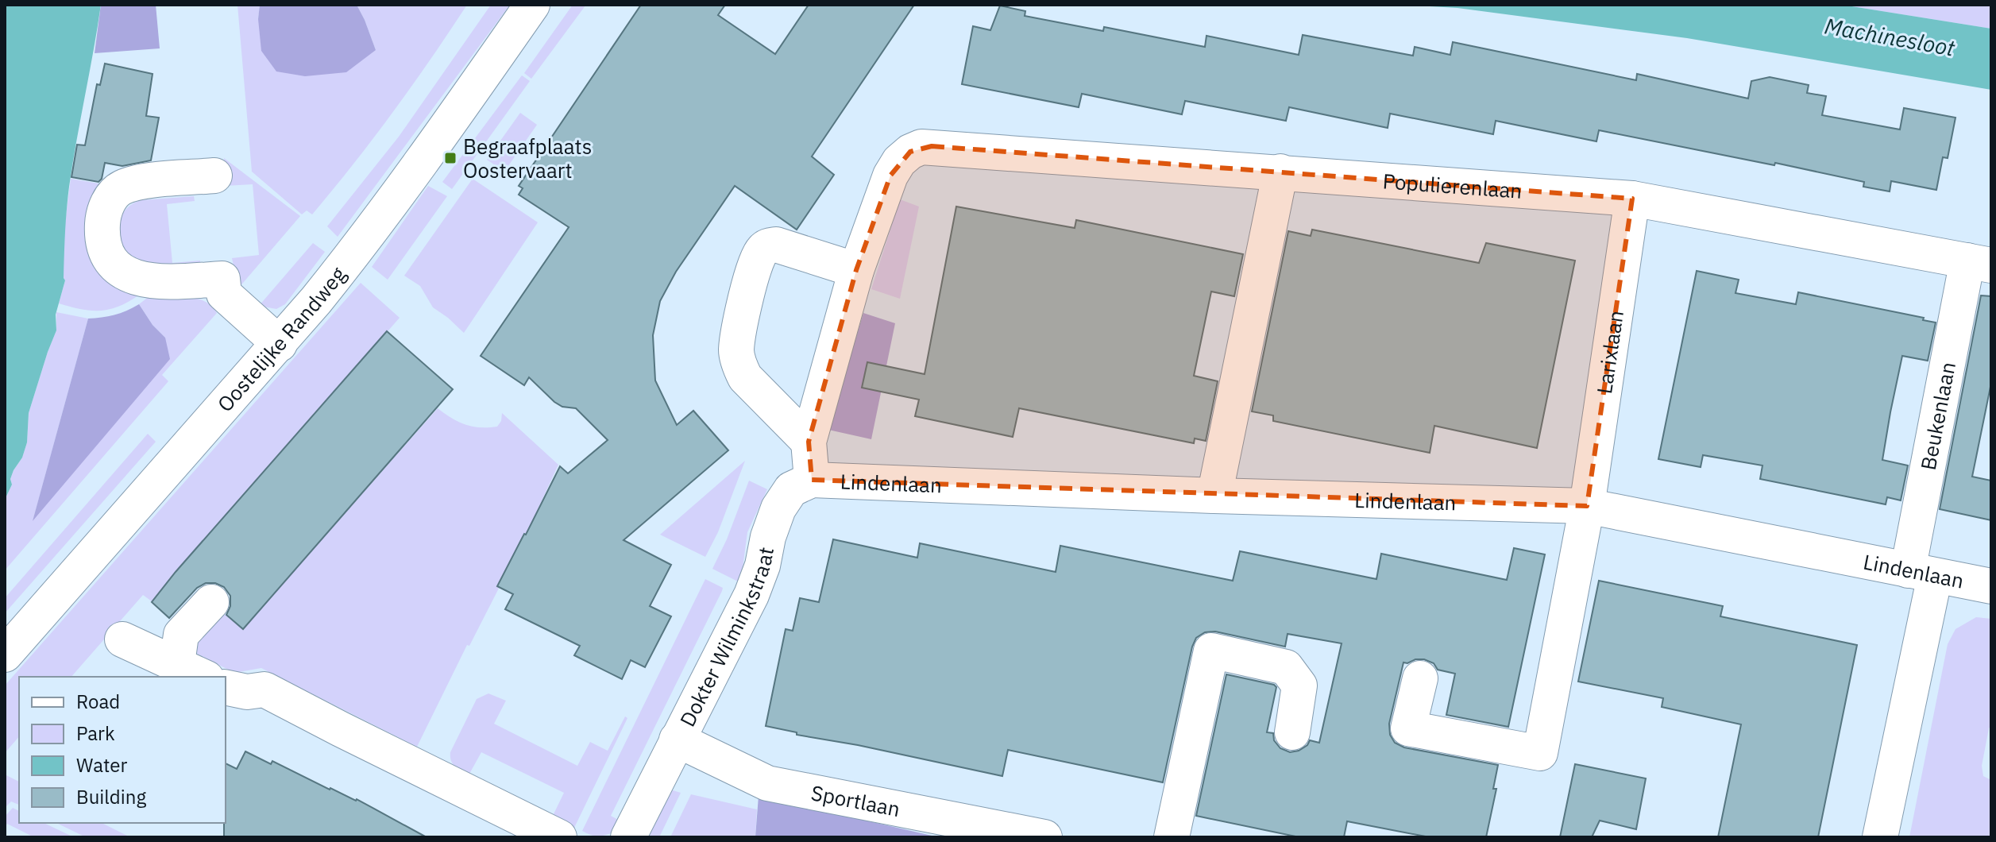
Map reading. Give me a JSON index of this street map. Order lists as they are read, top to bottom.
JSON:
{
  "streets": {
    "street": [
      "Populierenlaan",
      "Oostelijke Randweg",
      "Larixlaan",
      "Beukenlaan",
      "Lindenlaan",
      "Dokter Wilminkstraat",
      "Sportlaan"
    ]
  },
  "crossings": [
    ["Populierenlaan", "Larixlaan"],
    ["Populierenlaan", "Beukenlaan"],
    ["Larixlaan", "Lindenlaan"],
    ["Beukenlaan", "Lindenlaan"],
    ["Lindenlaan", "Dokter Wilminkstraat"],
    ["Dokter Wilminkstraat", "Sportlaan"]
  ],
  "water": ["Machinesloot"],
  "places": {
    "transit": ["Begraafplaats Oostervaart"]
  },
  "legend": [
    "Road",
    "Park",
    "Water",
    "Building"
  ]
}
